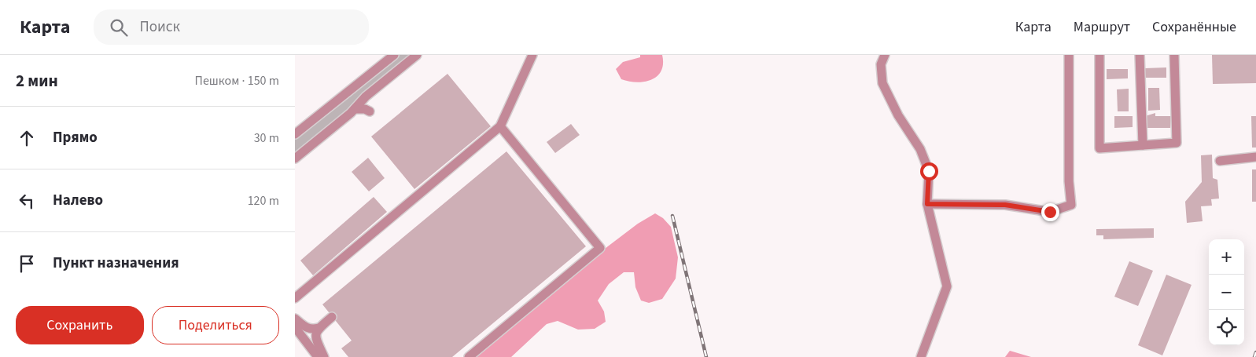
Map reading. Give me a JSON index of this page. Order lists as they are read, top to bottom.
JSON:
{
  "page": {
    "header": "Карта",
    "search": "Поиск",
    "nav": ["Карта", "Маршрут", "Сохранённые"],
    "heading": ["2 мин", "Пешком · 150 m"],
    "list": [
      ["Прямо", "30 m"],
      ["Налево", "120 m"],
      "Пункт назначения"
    ],
    "map_buttons": ["+", "−"],
    "buttons": ["Сохранить", "Поделиться"]
  }
}
